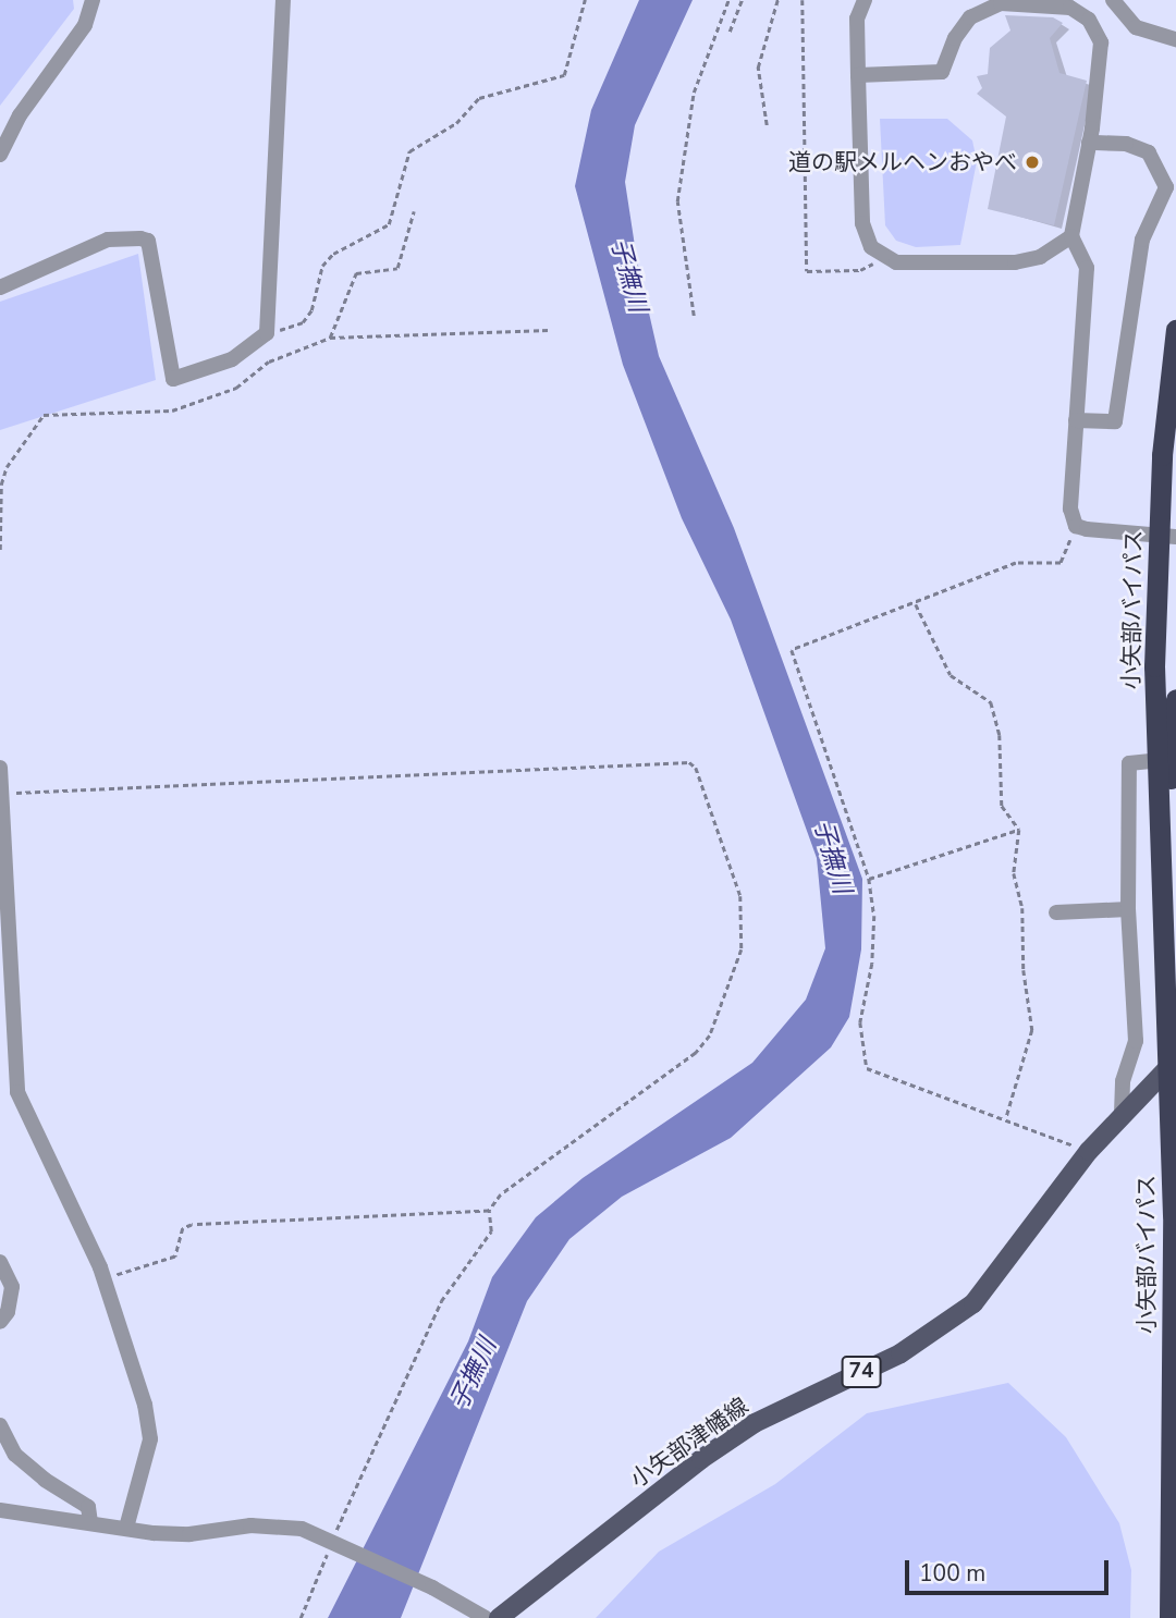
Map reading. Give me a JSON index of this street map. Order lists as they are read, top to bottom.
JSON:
{
  "streets": {
    "highway": ["小矢部バイパス"],
    "main road": ["74", "小矢部津幡線"]
  },
  "crossings": [
    ["小矢部バイパス", "小矢部津幡線"]
  ],
  "water": ["子撫川"],
  "places": ["道の駅メルヘンおやべ"],
  "scale_bar": "100 m"
}
